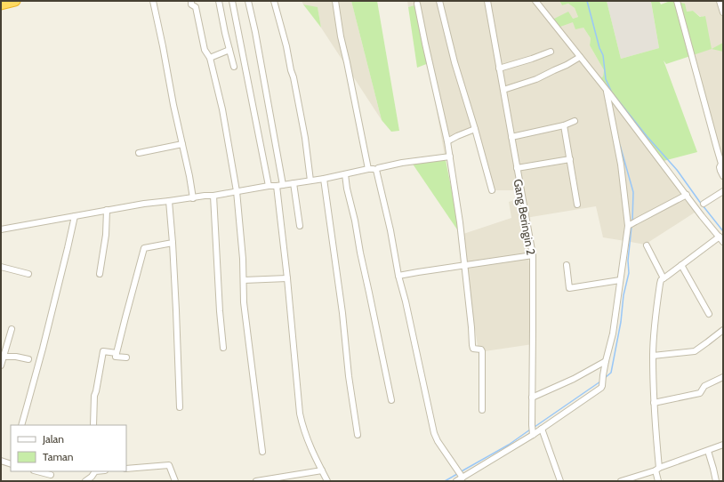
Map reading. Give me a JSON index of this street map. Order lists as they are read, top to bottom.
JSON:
{
  "streets": {
    "street": ["Gang Beringin 2"]
  },
  "legend": ["Jalan", "Taman"]
}
